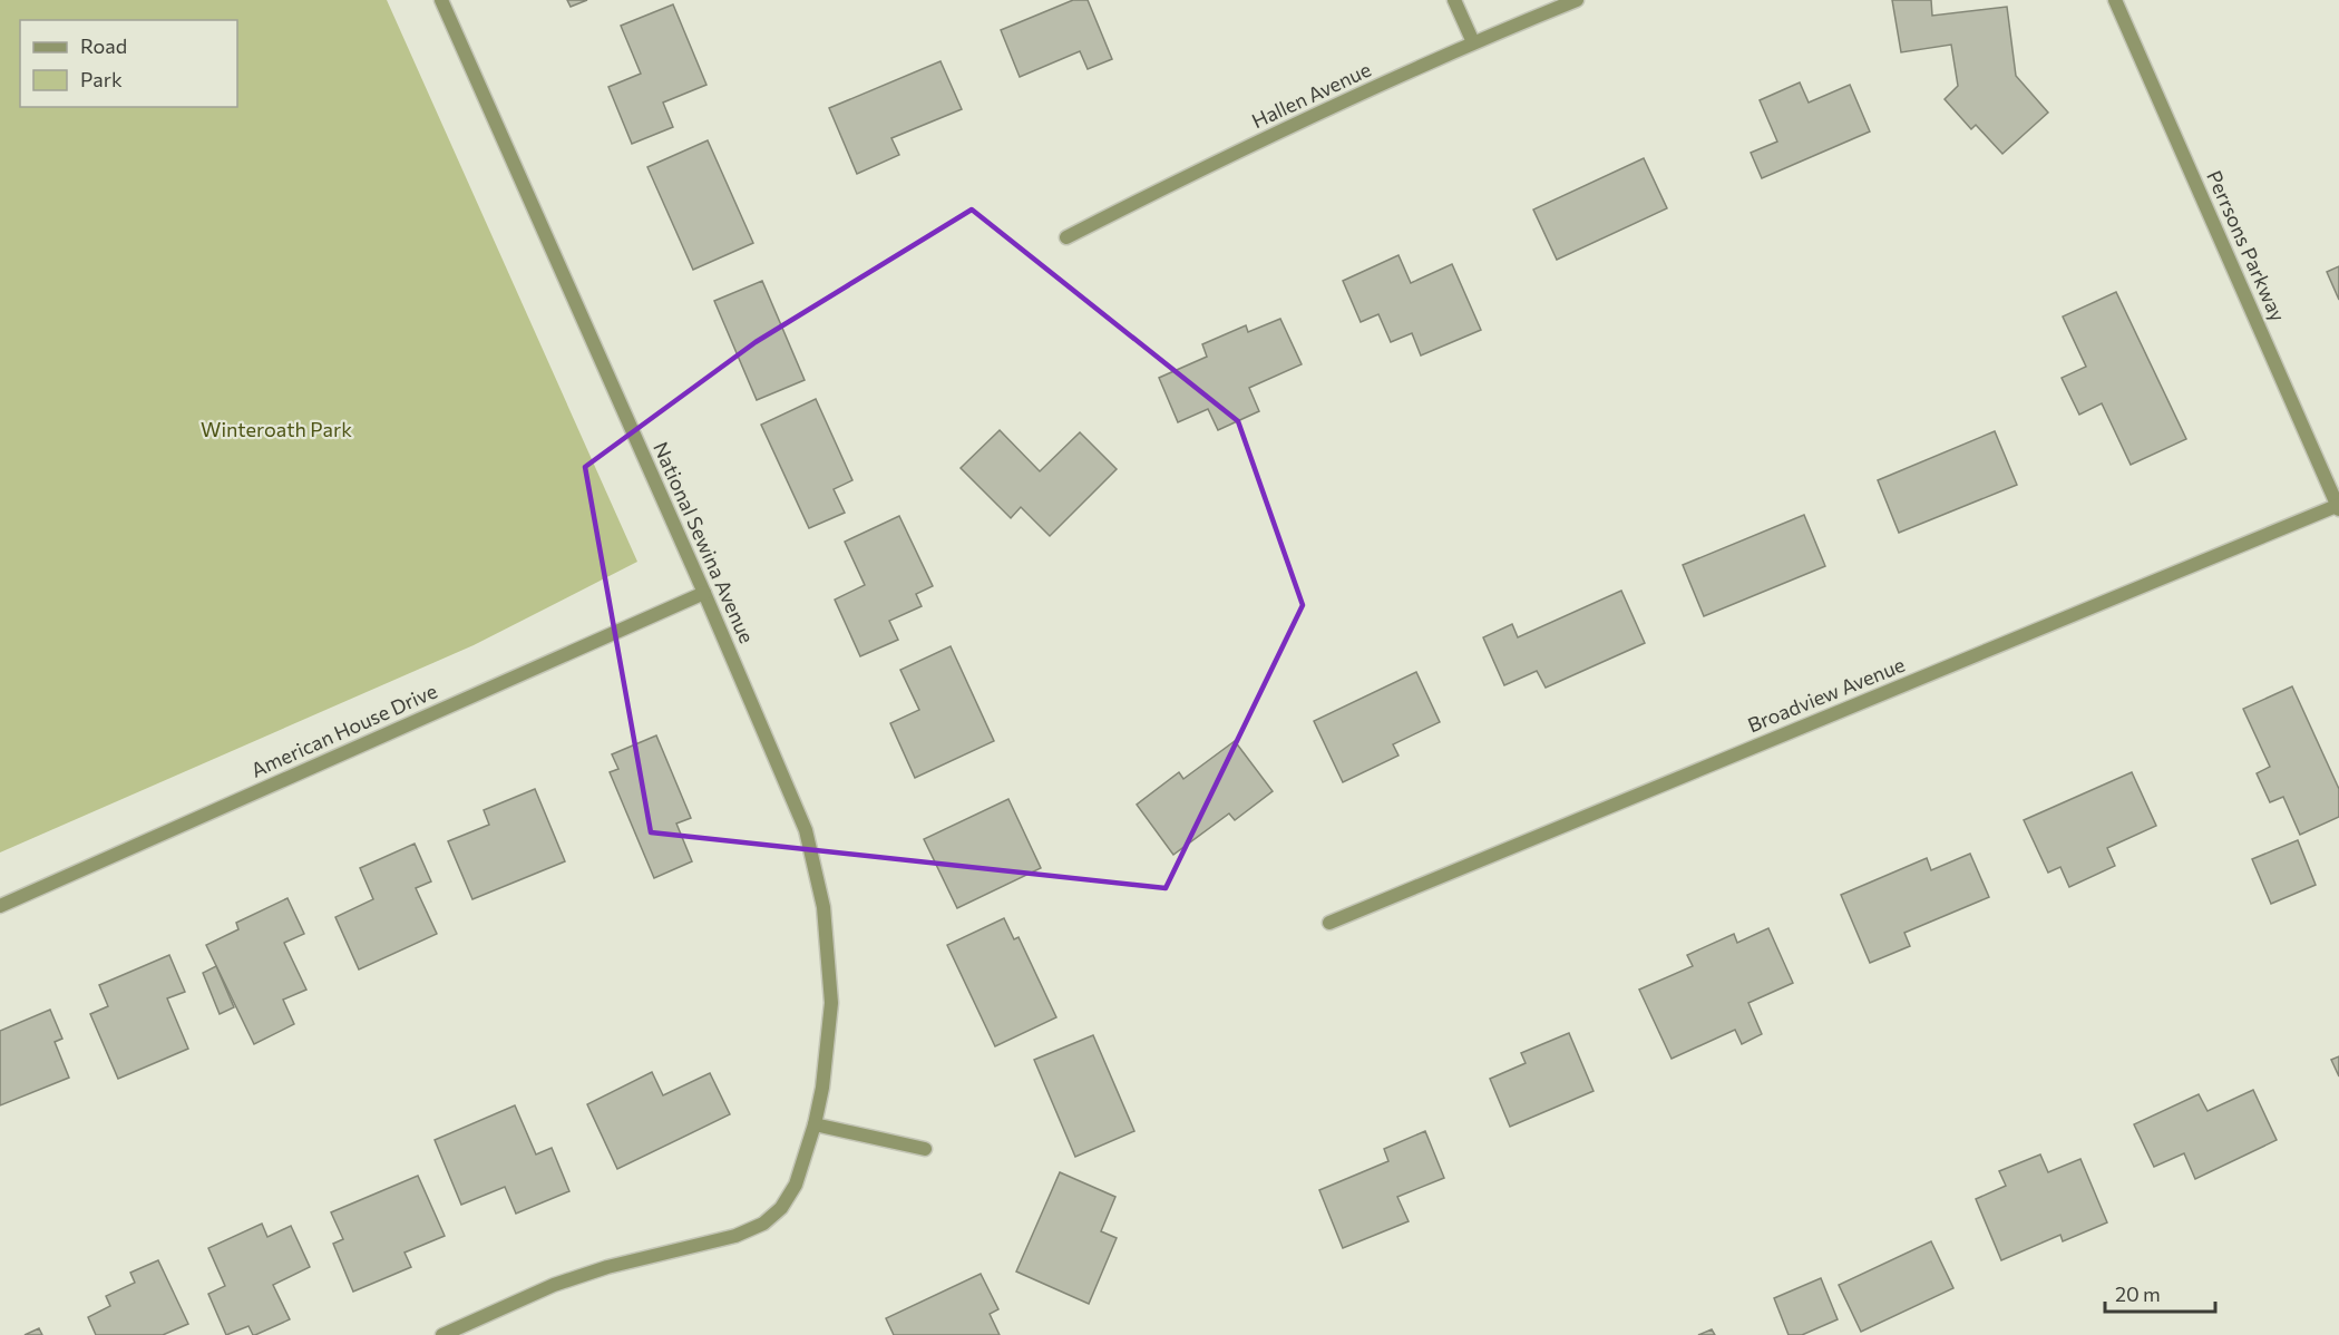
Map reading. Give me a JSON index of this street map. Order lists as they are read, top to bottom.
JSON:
{
  "streets": {
    "street": [
      "Hallen Avenue",
      "Perrsons Parkway",
      "National Sewina Avenue",
      "Broadview Avenue",
      "American House Drive"
    ]
  },
  "crossings": [
    ["Perrsons Parkway", "Broadview Avenue"],
    ["National Sewina Avenue", "American House Drive"]
  ],
  "parks": ["Winteroath Park"],
  "legend": ["Road", "Park"],
  "scale_bar": "20 m"
}
